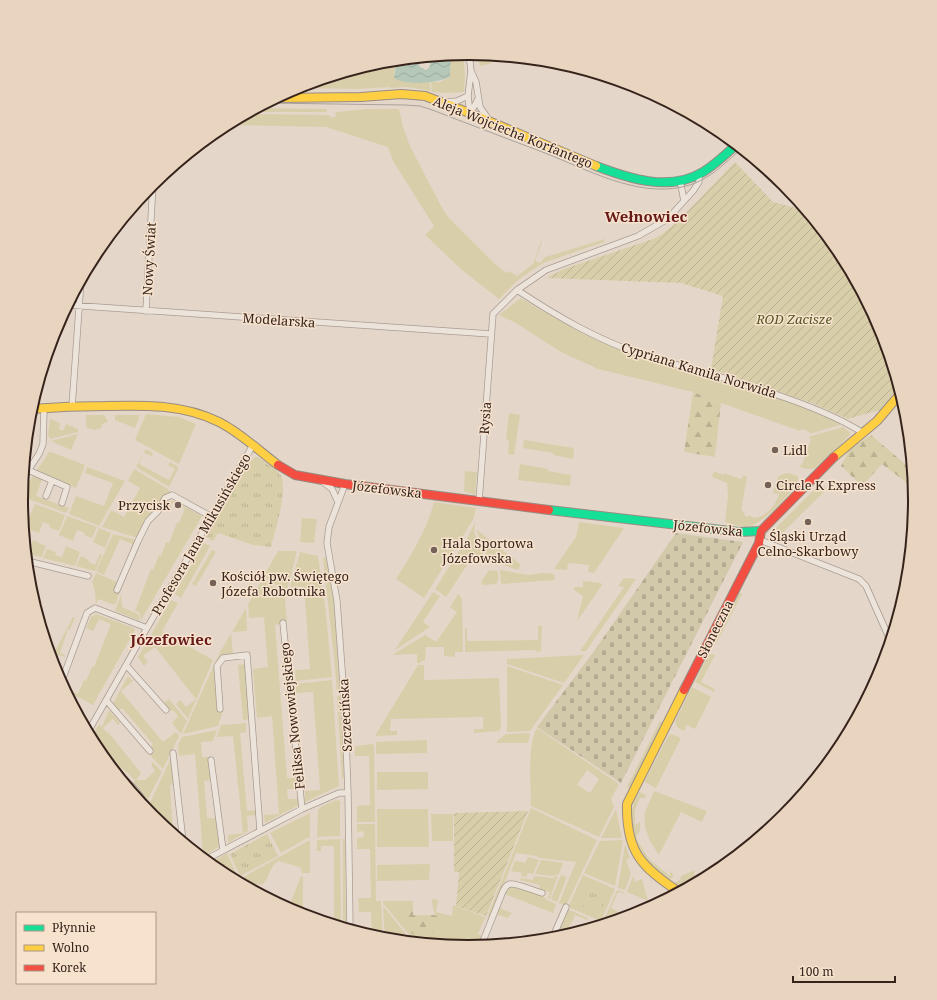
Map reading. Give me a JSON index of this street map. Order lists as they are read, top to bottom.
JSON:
{
  "streets": {
    "street": [
      "Aleja Wojciecha Korfantego",
      "Nowy Świat",
      "Modelarska",
      "Cypriana Kamila Norwida",
      "Rysia",
      "Józefowska",
      "Profesora Jana Mikusińskiego",
      "Słoneczna",
      "Szczecińska",
      "Feliksa Nowowiejskiego"
    ]
  },
  "crossings": [
    ["Aleja Wojciecha Korfantego", "Rysia"],
    ["Nowy Świat", "Modelarska"],
    ["Modelarska", "Rysia"],
    ["Cypriana Kamila Norwida", "Rysia"],
    ["Rysia", "Józefowska"],
    ["Józefowska", "Profesora Jana Mikusińskiego"],
    ["Józefowska", "Słoneczna"],
    ["Józefowska", "Szczecińska"],
    ["Szczecińska", "Feliksa Nowowiejskiego"]
  ],
  "districts": ["Wełnowiec", "Józefowiec"],
  "parks": ["ROD Zacisze"],
  "places": [
    "Lidl",
    "Circle K Express",
    "Przycisk",
    "Śląski Urząd Celno-Skarbowy",
    "Hala Sportowa Józefowska",
    "Kościół pw. Świętego Józefa Robotnika"
  ],
  "legend": ["Płynnie", "Wolno", "Korek"],
  "scale_bar": "100 m"
}
